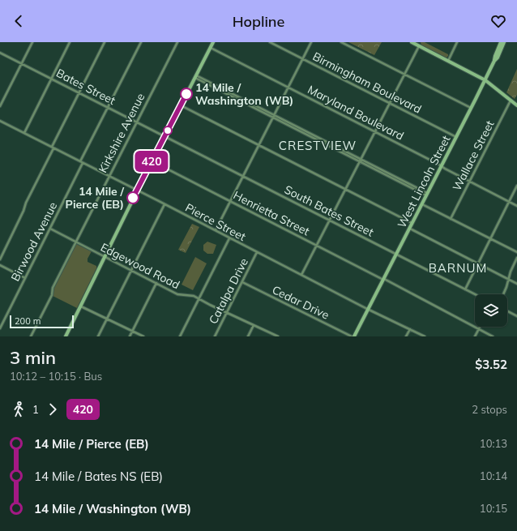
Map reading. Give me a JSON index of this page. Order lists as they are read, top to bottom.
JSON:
{
  "streets": {
    "main road": ["West Lincoln Street"],
    "street": [
      "Birmingham Boulevard",
      "Bates Street",
      "Maryland Boulevard",
      "Kirkshire Avenue",
      "Wallace Street",
      "South Bates Street",
      "Henrietta Street",
      "Pierce Street",
      "Birwood Avenue",
      "Edgewood Road",
      "Catalpa Drive",
      "Cedar Drive"
    ]
  },
  "crossings": [
    ["Birmingham Boulevard", "West Lincoln Street"],
    ["Bates Street", "Kirkshire Avenue"],
    ["Bates Street", "South Bates Street"],
    ["Bates Street", "Birwood Avenue"],
    ["Maryland Boulevard", "Wallace Street"],
    ["Maryland Boulevard", "West Lincoln Street"],
    ["Kirkshire Avenue", "Pierce Street"],
    ["Kirkshire Avenue", "Edgewood Road"],
    ["West Lincoln Street", "South Bates Street"],
    ["West Lincoln Street", "Henrietta Street"],
    ["West Lincoln Street", "Pierce Street"],
    ["West Lincoln Street", "Cedar Drive"],
    ["Pierce Street", "Birwood Avenue"],
    ["Pierce Street", "Catalpa Drive"],
    ["Birwood Avenue", "Edgewood Road"],
    ["Edgewood Road", "Catalpa Drive"],
    ["Catalpa Drive", "Cedar Drive"]
  ],
  "districts": ["CRESTVIEW", "BARNUM"],
  "places": ["14 Mile / Washington (WB)", "14 Mile / Pierce (EB)"],
  "lines": ["bus line 420"],
  "scale_bar": "200 m",
  "page": {
    "header": "Hopline",
    "on_map": "420",
    "scale": "200 m",
    "heading": ["3 min", "10:12 – 10:15 · Bus", "$3.52"],
    "legs": ["1", "420", "2 stops"],
    "list": [
      {
        "name": "14 Mile / Pierce (EB)",
        "value": "10:13"
      },
      {
        "name": "14 Mile / Bates NS (EB)",
        "value": "10:14"
      },
      {
        "name": "14 Mile / Washington (WB)",
        "value": "10:15"
      }
    ]
  }
}
